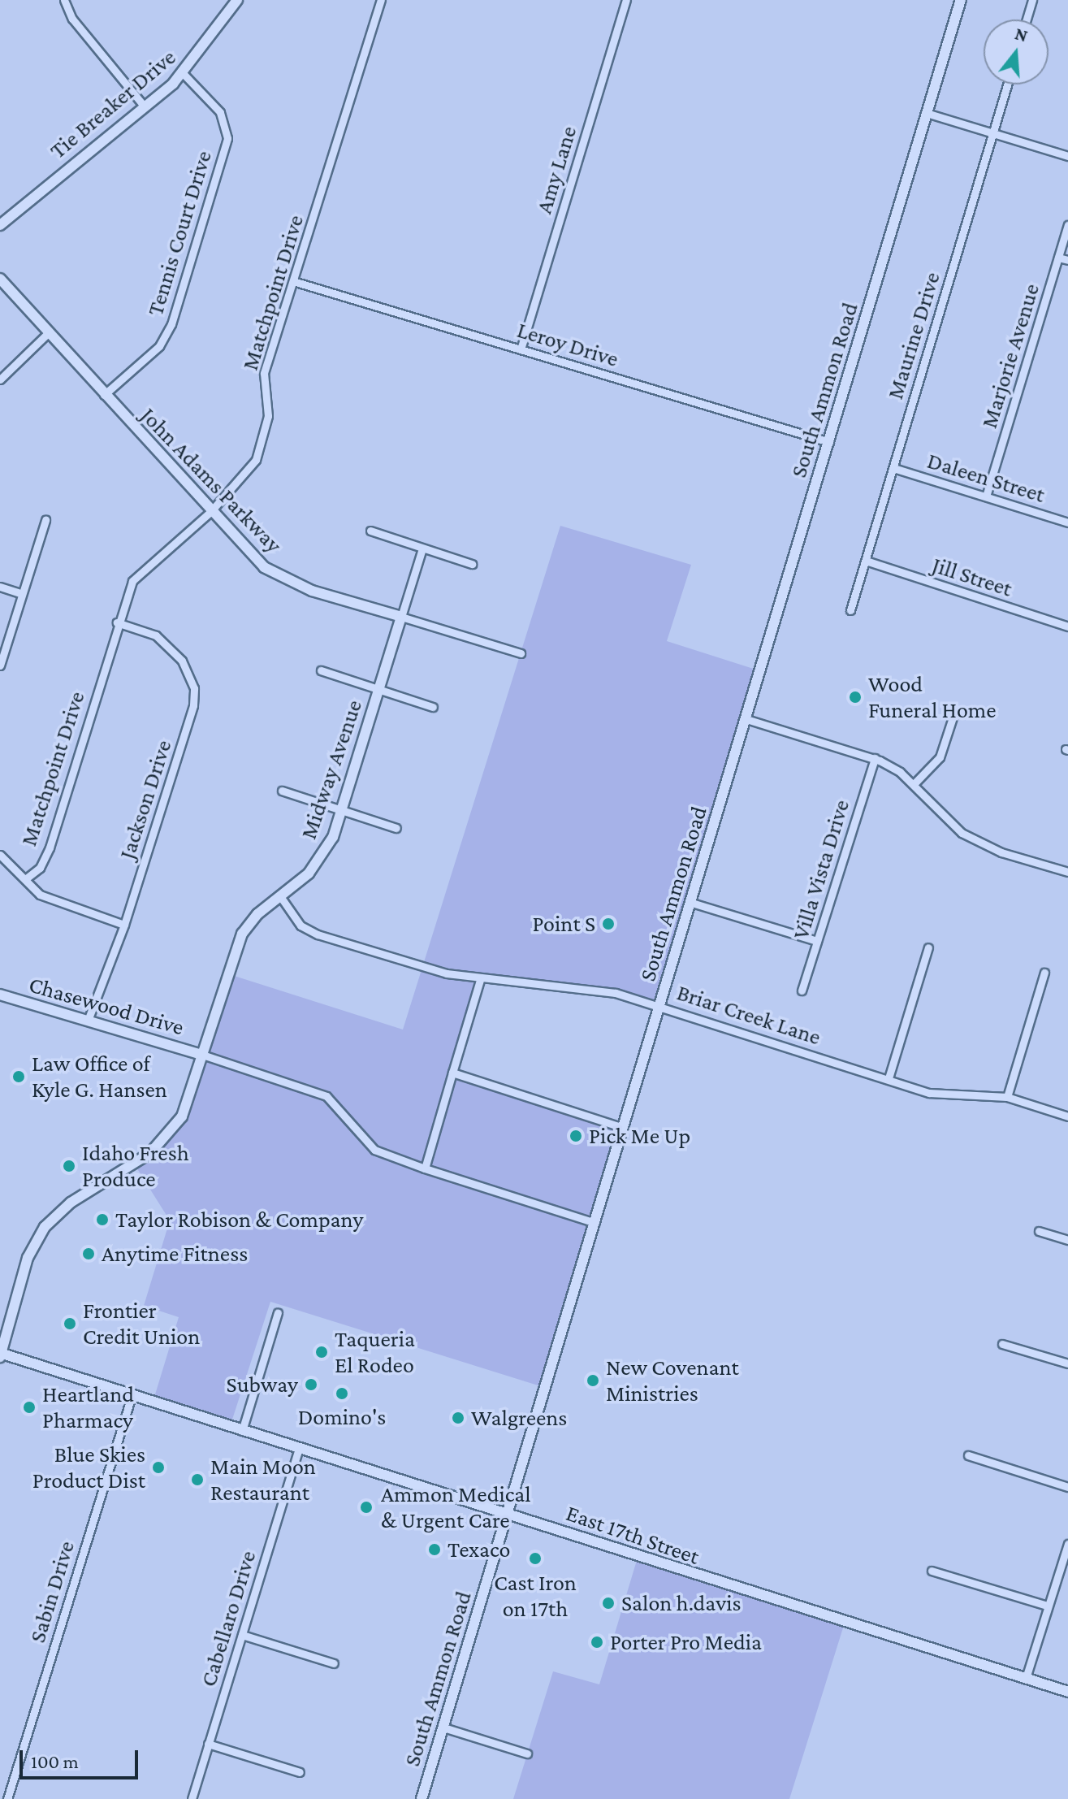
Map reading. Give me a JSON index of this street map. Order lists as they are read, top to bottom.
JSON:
{
  "streets": {
    "main road": [
      "Tie Breaker Drive",
      "South Ammon Road",
      "John Adams Parkway",
      "Midway Avenue",
      "Chasewood Drive",
      "East 17th Street"
    ],
    "street": [
      "Amy Lane",
      "Tennis Court Drive",
      "Matchpoint Drive",
      "Maurine Drive",
      "Leroy Drive",
      "Marjorie Avenue",
      "Daleen Street",
      "Jill Street",
      "Jackson Drive",
      "Villa Vista Drive",
      "Briar Creek Lane",
      "Sabin Drive",
      "Cabellaro Drive"
    ]
  },
  "crossings": [
    ["Tie Breaker Drive", "Tennis Court Drive"],
    ["Amy Lane", "Leroy Drive"],
    ["Tennis Court Drive", "John Adams Parkway"],
    ["Matchpoint Drive", "Leroy Drive"],
    ["Matchpoint Drive", "John Adams Parkway"],
    ["Matchpoint Drive", "Jackson Drive"],
    ["Maurine Drive", "Daleen Street"],
    ["Maurine Drive", "Jill Street"],
    ["Leroy Drive", "South Ammon Road"],
    ["Marjorie Avenue", "Daleen Street"],
    ["South Ammon Road", "Briar Creek Lane"],
    ["South Ammon Road", "East 17th Street"],
    ["John Adams Parkway", "Midway Avenue"],
    ["Midway Avenue", "Chasewood Drive"],
    ["Midway Avenue", "Briar Creek Lane"],
    ["Midway Avenue", "East 17th Street"],
    ["Jackson Drive", "Chasewood Drive"],
    ["East 17th Street", "Sabin Drive"],
    ["East 17th Street", "Cabellaro Drive"]
  ],
  "places": [
    "Wood Funeral Home",
    "Point S",
    "Law Office of Kyle G. Hansen",
    "Pick Me Up",
    "Idaho Fresh Produce",
    "Taylor Robison & Company",
    "Anytime Fitness",
    "Frontier Credit Union",
    "Taqueria El Rodeo",
    "New Covenant Ministries",
    "Subway",
    "Domino's",
    "Heartland Pharmacy",
    "Walgreens",
    "Blue Skies Product Dist",
    "Main Moon Restaurant",
    "Ammon Medical & Urgent Care",
    "Texaco",
    "Cast Iron on 17th",
    "Salon h.davis",
    "Porter Pro Media"
  ],
  "scale_bar": "100 m",
  "north": "top"
}
